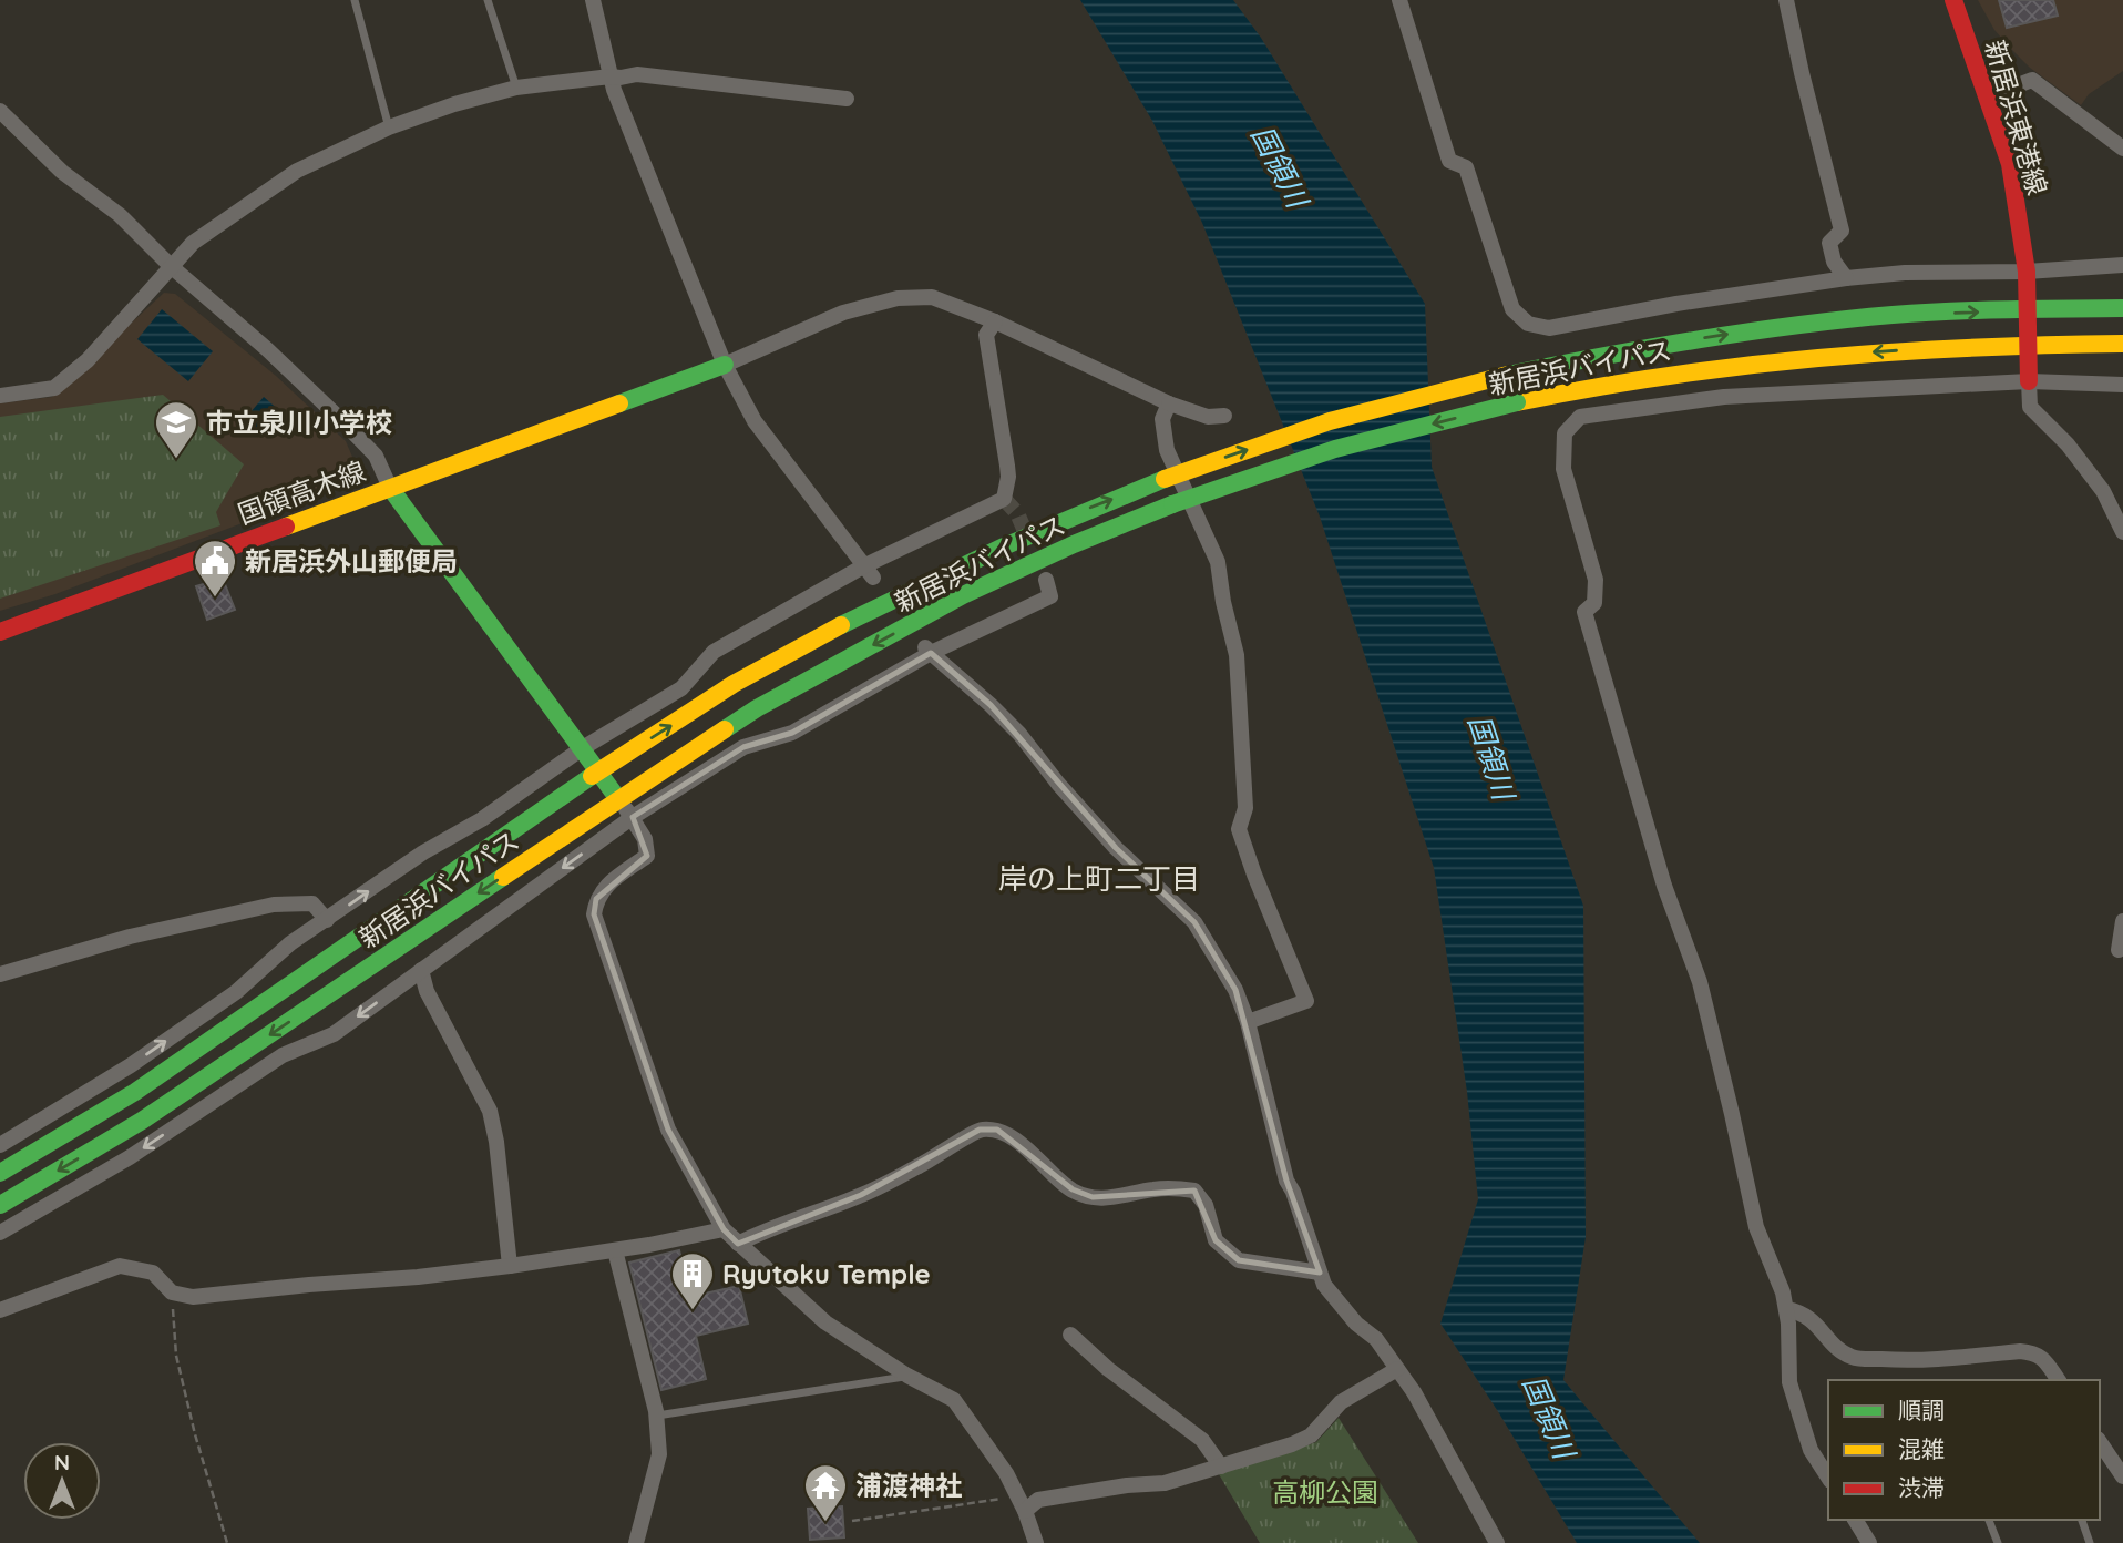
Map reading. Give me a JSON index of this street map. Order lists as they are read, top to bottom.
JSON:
{
  "streets": {
    "main road": ["新居浜東港線", "新居浜バイパス", "国領高木線"]
  },
  "crossings": [
    ["新居浜東港線", "新居浜バイパス"],
    ["新居浜バイパス", "国領高木線"]
  ],
  "districts": ["岸の上町二丁目"],
  "water": ["国領川"],
  "parks": ["高柳公園"],
  "places": {
    "school or university": ["市立泉川小学校"],
    "public building": ["新居浜外山郵便局"],
    "building": ["Ryutoku Temple"],
    "temple": ["浦渡神社"]
  },
  "legend": ["順調", "混雑", "渋滞"],
  "north": "top"
}
